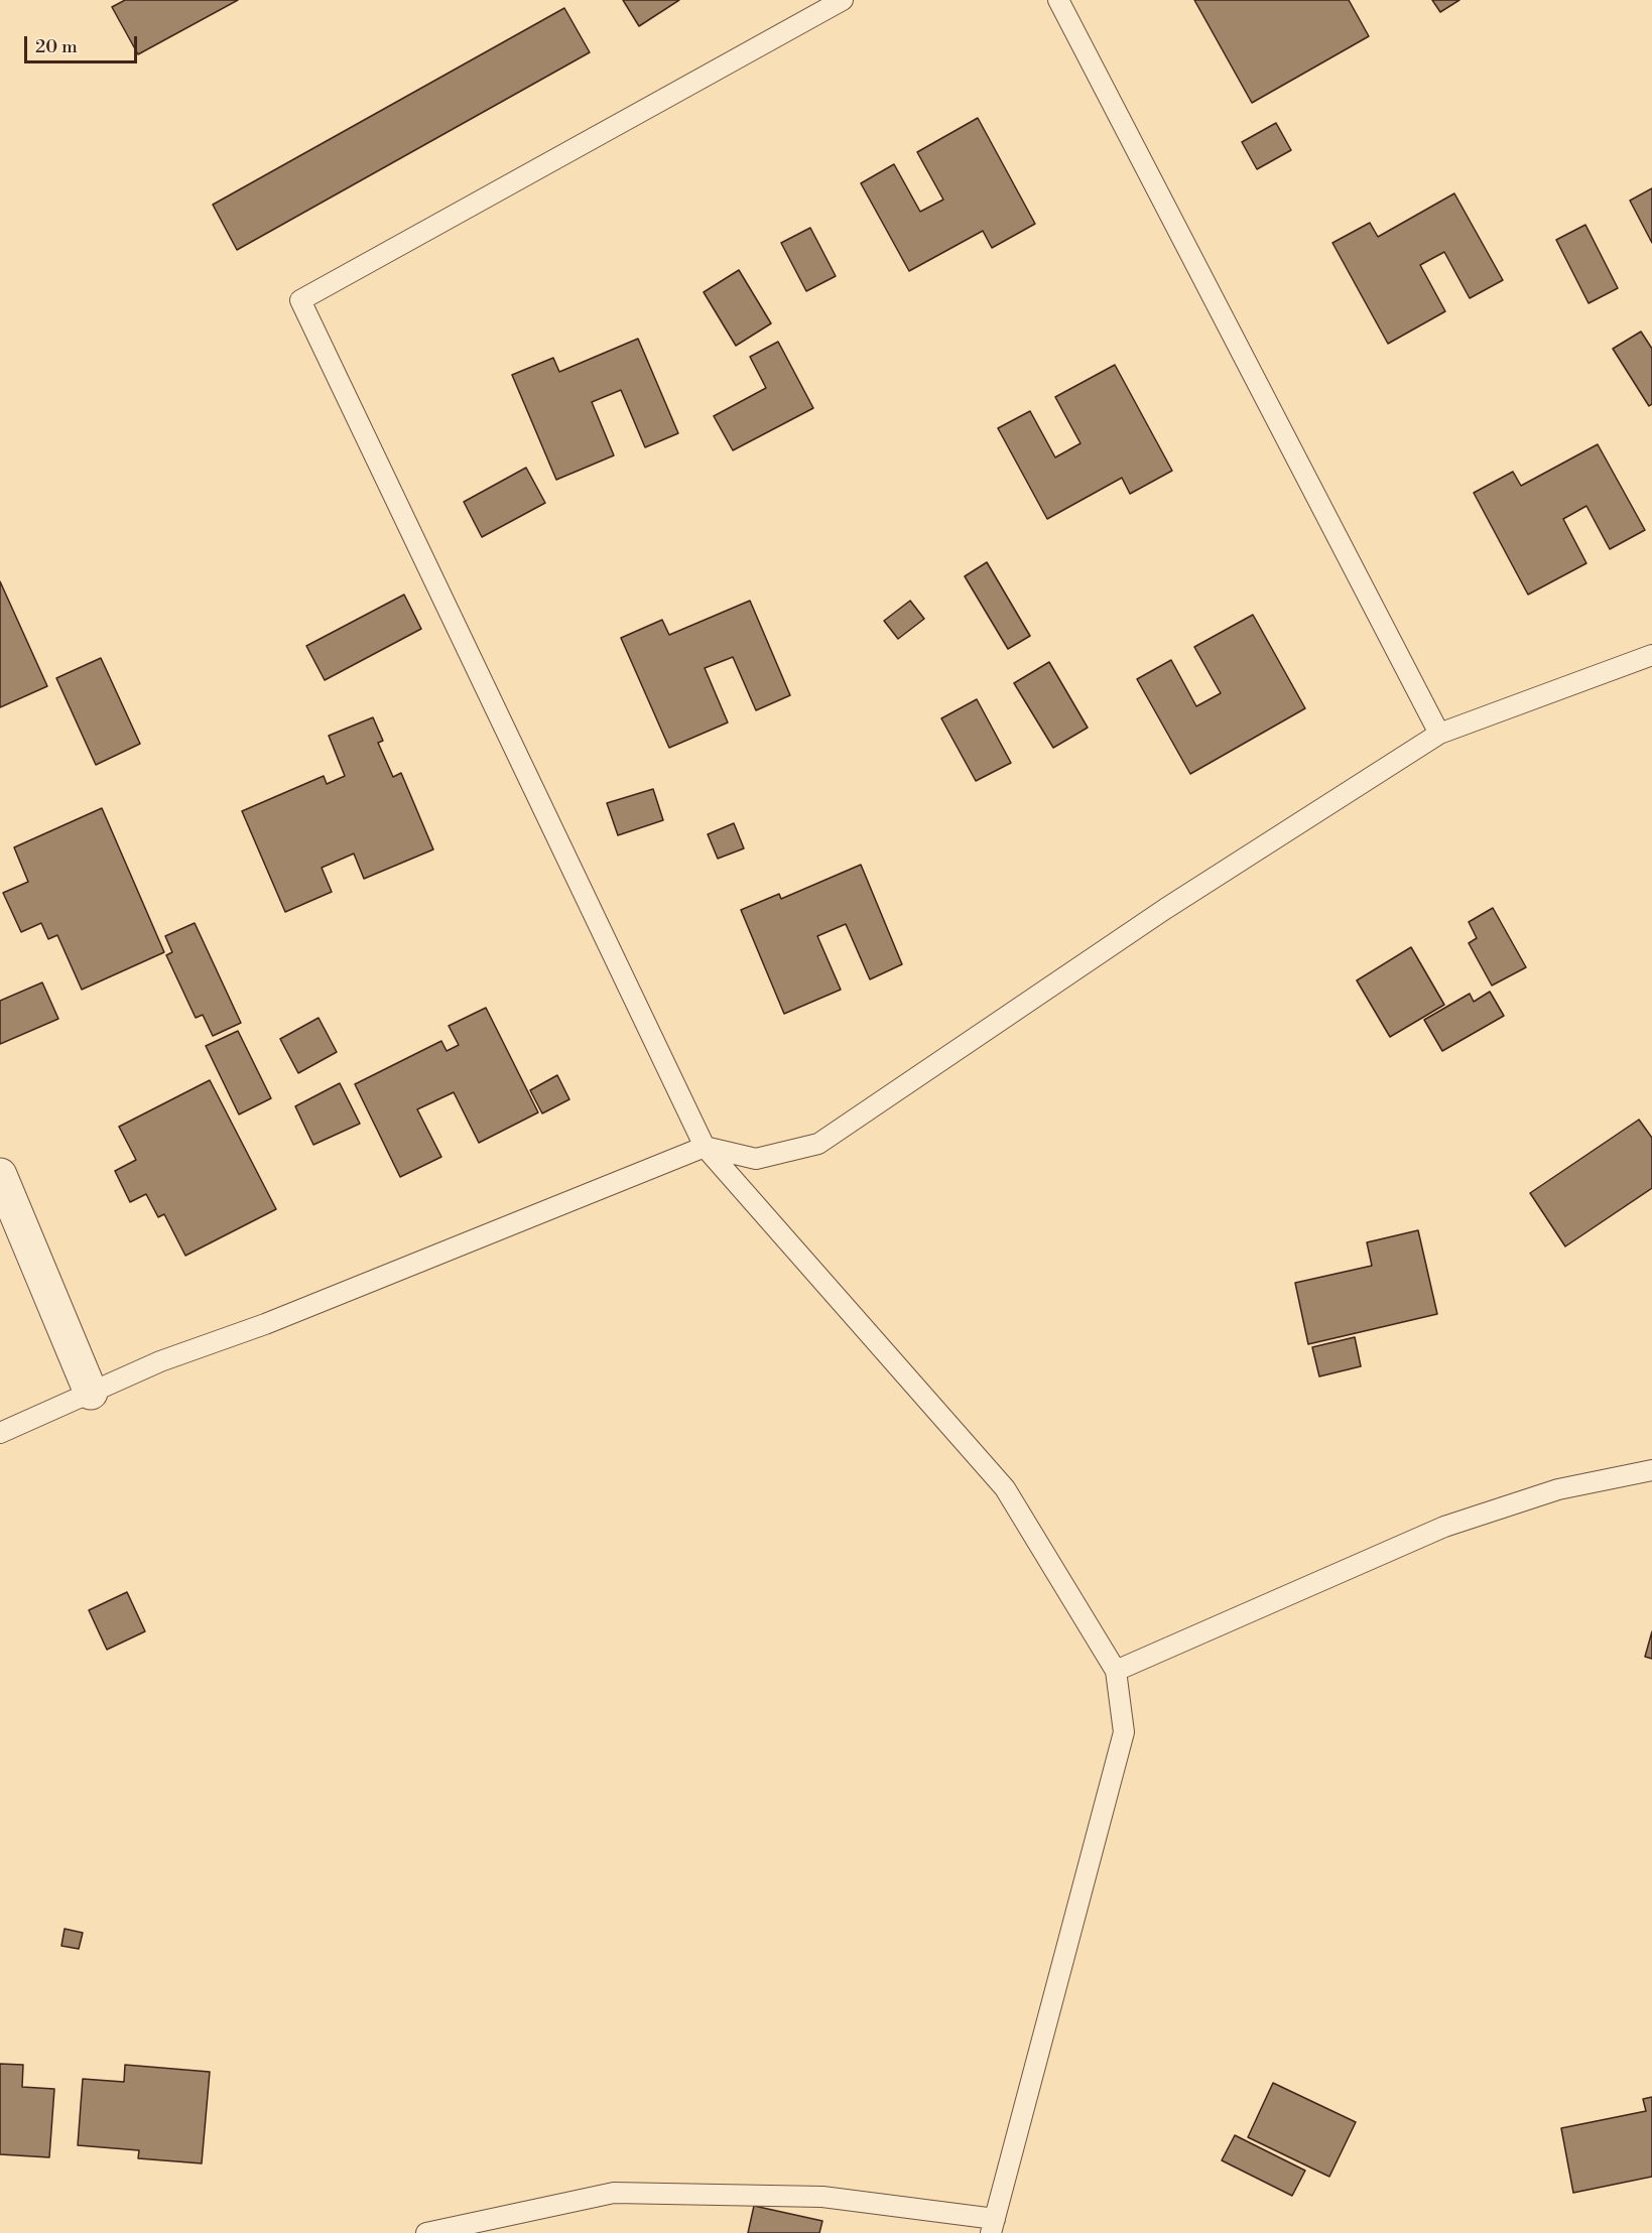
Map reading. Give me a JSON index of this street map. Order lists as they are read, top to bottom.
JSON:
{
  "scale_bar": "20 m"
}
